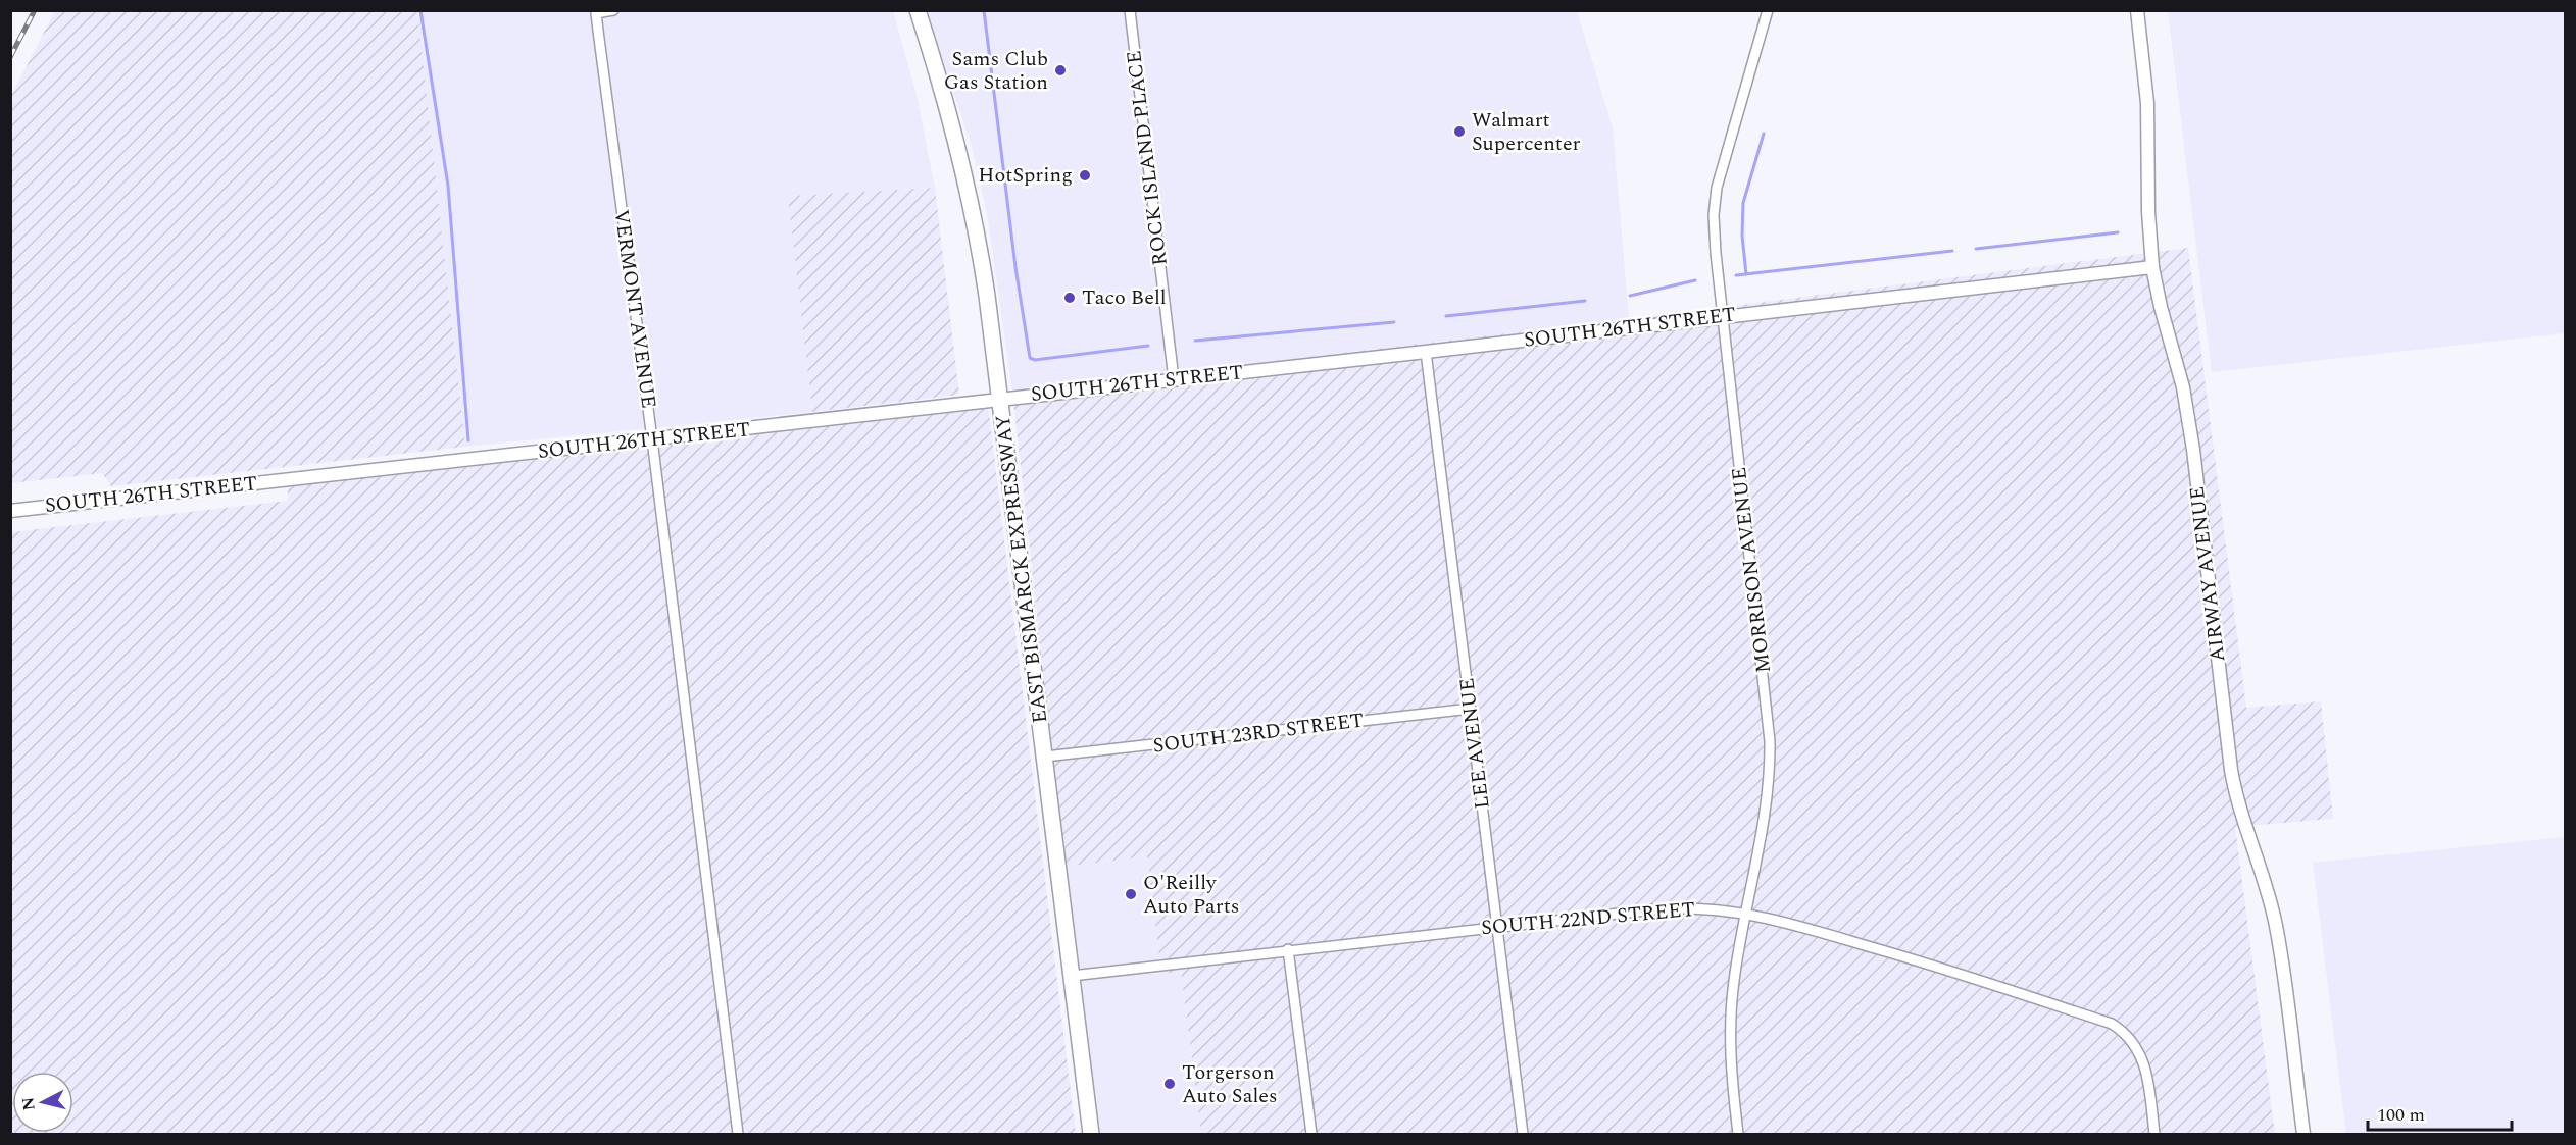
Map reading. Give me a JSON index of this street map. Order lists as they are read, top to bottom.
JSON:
{
  "streets": {
    "main road": ["EAST BISMARCK EXPRESSWAY"],
    "street": [
      "ROCK ISLAND PLACE",
      "VERMONT AVENUE",
      "SOUTH 26TH STREET",
      "MORRISON AVENUE",
      "AIRWAY AVENUE",
      "SOUTH 23RD STREET",
      "LEE AVENUE",
      "SOUTH 22ND STREET"
    ]
  },
  "crossings": [
    ["ROCK ISLAND PLACE", "SOUTH 26TH STREET"],
    ["VERMONT AVENUE", "SOUTH 26TH STREET"],
    ["SOUTH 26TH STREET", "EAST BISMARCK EXPRESSWAY"],
    ["SOUTH 26TH STREET", "MORRISON AVENUE"],
    ["SOUTH 26TH STREET", "AIRWAY AVENUE"],
    ["SOUTH 26TH STREET", "LEE AVENUE"],
    ["EAST BISMARCK EXPRESSWAY", "SOUTH 23RD STREET"],
    ["EAST BISMARCK EXPRESSWAY", "SOUTH 22ND STREET"],
    ["MORRISON AVENUE", "SOUTH 22ND STREET"],
    ["SOUTH 23RD STREET", "LEE AVENUE"],
    ["LEE AVENUE", "SOUTH 22ND STREET"]
  ],
  "places": [
    "Sams Club Gas Station",
    "Walmart Supercenter",
    "HotSpring",
    "Taco Bell",
    "O'Reilly Auto Parts",
    "Torgerson Auto Sales"
  ],
  "scale_bar": "100 m",
  "north": "left"
}
